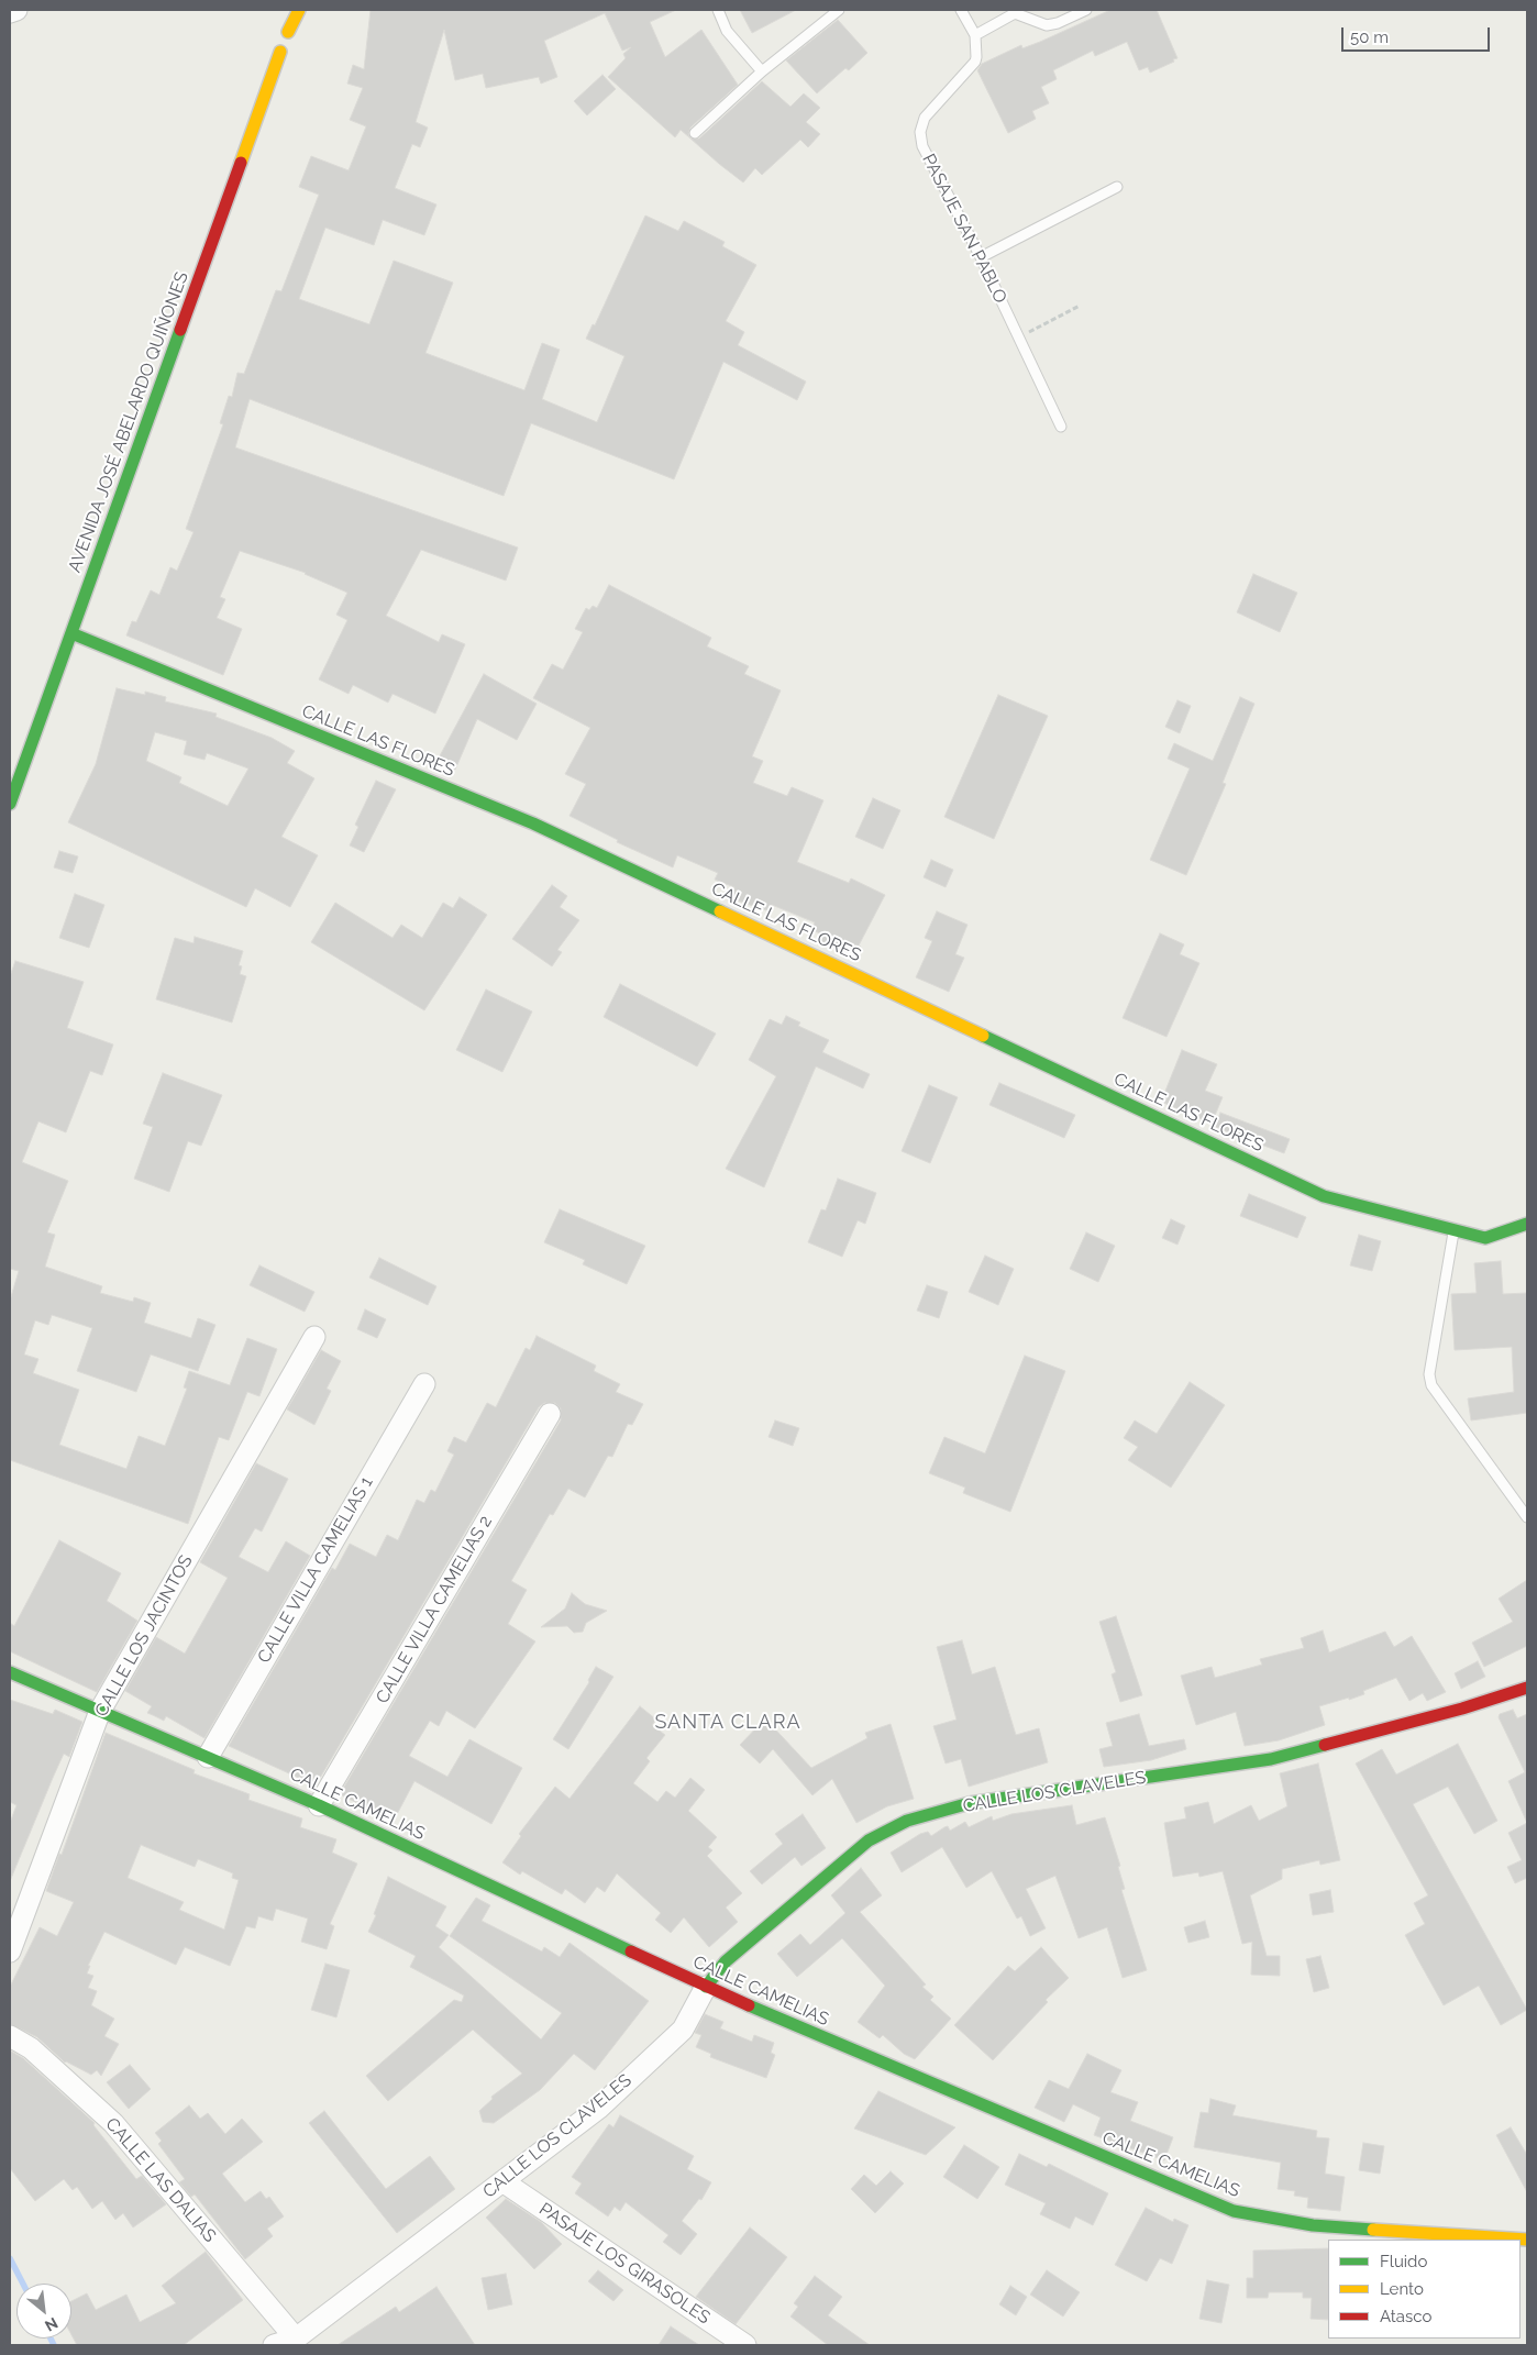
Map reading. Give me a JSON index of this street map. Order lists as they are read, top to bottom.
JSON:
{
  "streets": {
    "street": [
      "AVENIDA JOSÉ ABELARDO QUIÑONES",
      "CALLE LAS FLORES",
      "CALLE VILLA CAMELIAS 1",
      "CALLE VILLA CAMELIAS 2",
      "CALLE LOS JACINTOS",
      "CALLE LOS CLAVELES",
      "CALLE CAMELIAS",
      "CALLE LAS DALIAS",
      "PASAJE LOS GIRASOLES"
    ],
    "lane": ["PASAJE SAN PABLO"]
  },
  "crossings": [
    ["AVENIDA JOSÉ ABELARDO QUIÑONES", "CALLE LAS FLORES"],
    ["CALLE VILLA CAMELIAS 1", "CALLE CAMELIAS"],
    ["CALLE VILLA CAMELIAS 2", "CALLE CAMELIAS"],
    ["CALLE LOS JACINTOS", "CALLE CAMELIAS"],
    ["CALLE LOS CLAVELES", "CALLE CAMELIAS"],
    ["CALLE LOS CLAVELES", "CALLE LAS DALIAS"],
    ["CALLE LOS CLAVELES", "PASAJE LOS GIRASOLES"]
  ],
  "districts": ["SANTA CLARA"],
  "legend": ["Fluido", "Lento", "Atasco"],
  "scale_bar": "50 m",
  "north": "bottom right"
}
